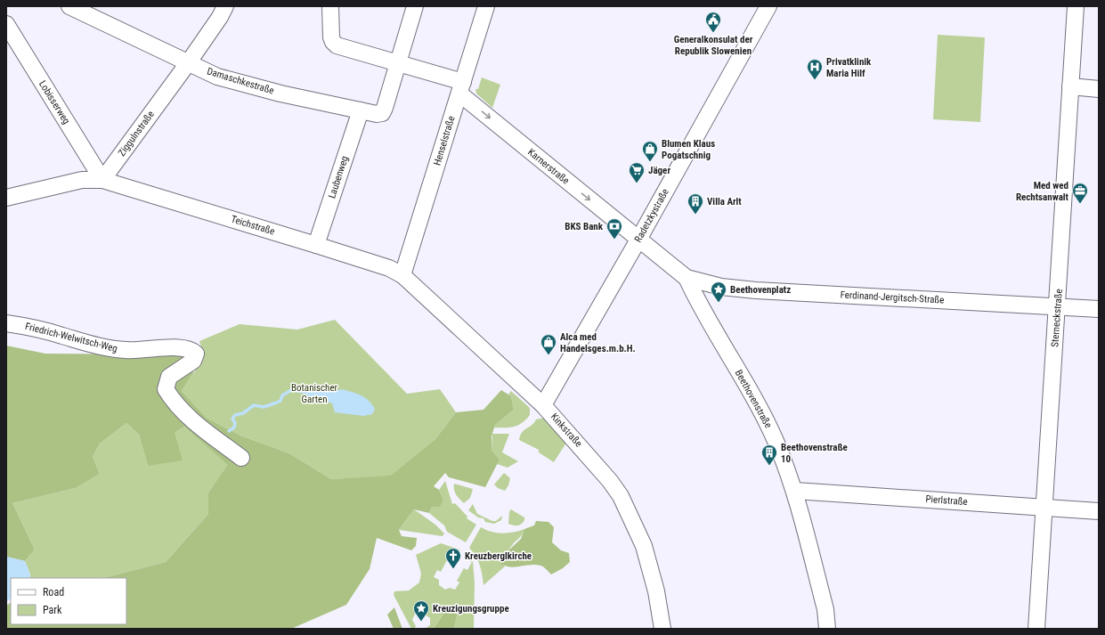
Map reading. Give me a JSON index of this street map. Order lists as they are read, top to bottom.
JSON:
{
  "streets": {
    "street": [
      "Damaschkestraße",
      "Lobisserweg",
      "Ziggulnstraße",
      "Henselstraße",
      "Karnerstraße",
      "Laubenweg",
      "Radetzkystraße",
      "Teichstraße",
      "Ferdinand-Jergitsch-Straße",
      "Sterneckstraße",
      "Friedrich-Welwitsch-Weg",
      "Beethovenstraße",
      "Kinkstraße",
      "Pierlstraße"
    ]
  },
  "crossings": [
    ["Damaschkestraße", "Ziggulnstraße"],
    ["Damaschkestraße", "Laubenweg"],
    ["Lobisserweg", "Ziggulnstraße"],
    ["Lobisserweg", "Teichstraße"],
    ["Ziggulnstraße", "Teichstraße"],
    ["Henselstraße", "Karnerstraße"],
    ["Henselstraße", "Teichstraße"],
    ["Henselstraße", "Kinkstraße"],
    ["Karnerstraße", "Radetzkystraße"],
    ["Karnerstraße", "Beethovenstraße"],
    ["Laubenweg", "Teichstraße"],
    ["Radetzkystraße", "Beethovenstraße"],
    ["Radetzkystraße", "Kinkstraße"],
    ["Teichstraße", "Kinkstraße"],
    ["Ferdinand-Jergitsch-Straße", "Sterneckstraße"],
    ["Ferdinand-Jergitsch-Straße", "Beethovenstraße"],
    ["Sterneckstraße", "Pierlstraße"],
    ["Beethovenstraße", "Pierlstraße"]
  ],
  "one_way": ["Karnerstraße"],
  "parks": ["Botanischer Garten"],
  "places": {
    "public building": ["Generalkonsulat der Republik Slowenien"],
    "hospital": ["Privatklinik Maria Hilf"],
    "shop": ["Blumen Klaus Pogatschnig", "Alca med Handelsges.m.b.H."],
    "supermarket": ["Jäger"],
    "office": ["Med wed Rechtsanwalt"],
    "building": ["Villa Arlt", "Beethovenstraße 10"],
    "bank": ["BKS Bank"],
    "place": ["Beethovenplatz", "Kreuzigungsgruppe"],
    "church": ["Kreuzberglkirche"]
  },
  "legend": ["Road", "Park"]
}
